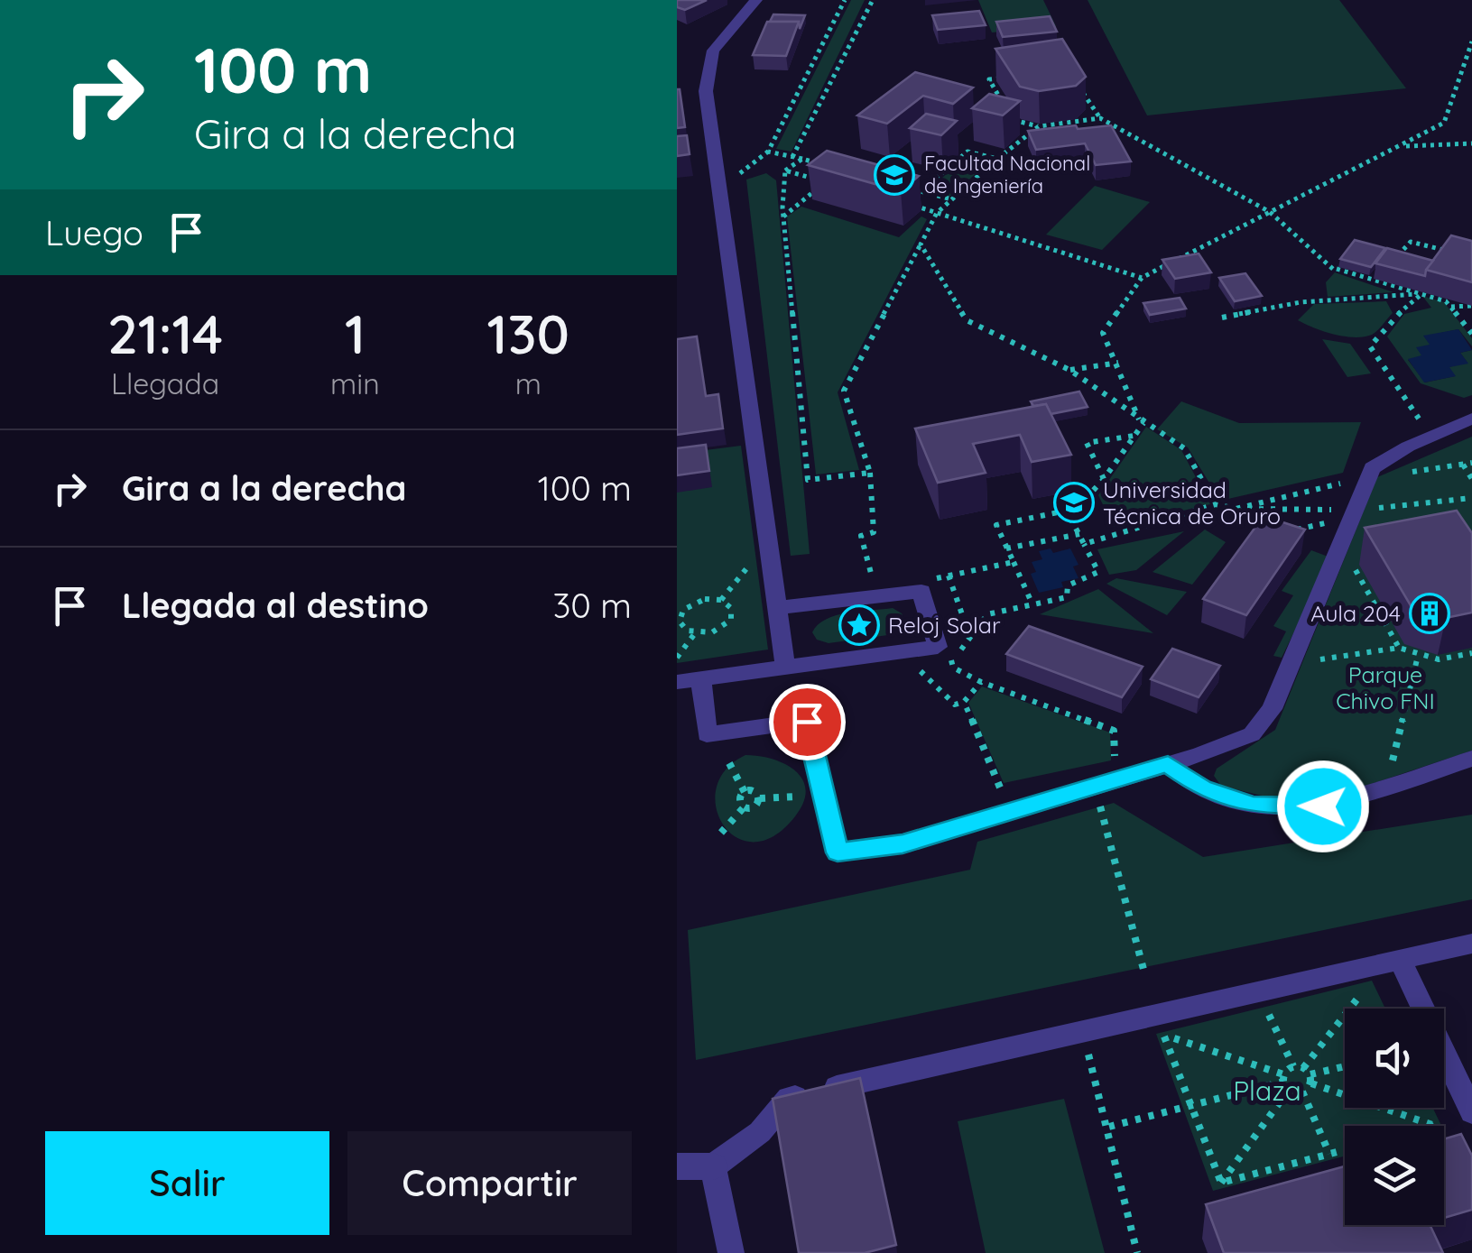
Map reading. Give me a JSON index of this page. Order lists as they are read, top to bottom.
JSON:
{
  "parks": ["Parque Chivo FNI", "Plaza"],
  "places": {
    "school or university": ["Facultad Nacional de Ingeniería", "Universidad Técnica de Oruro"],
    "building": ["Aula 204"],
    "place": ["Reloj Solar"]
  },
  "page": {
    "turn": ["100 m", "Gira a la derecha"],
    "then": "Luego",
    "eta": [
      "21:14",
      "Llegada",
      "1",
      "min",
      "130",
      "m"
    ],
    "list": [
      {
        "name": "Gira a la derecha",
        "value": "100 m"
      },
      {
        "name": "Llegada al destino",
        "value": "30 m"
      }
    ],
    "buttons": ["Salir", "Compartir"]
  }
}
